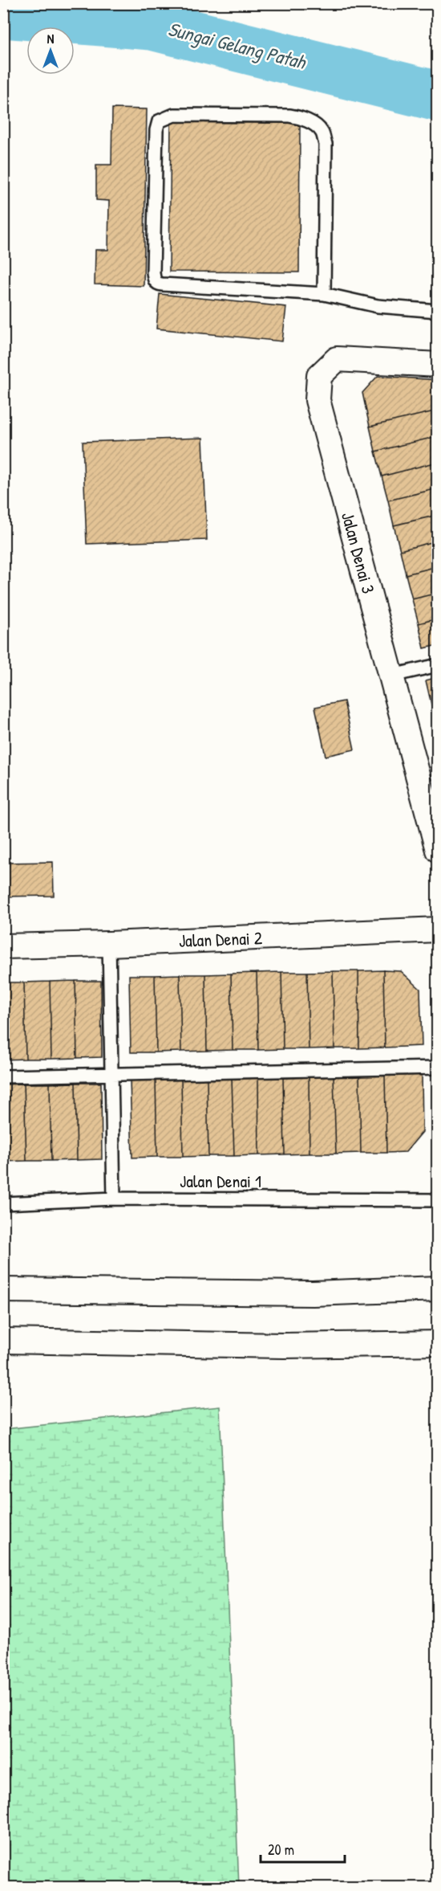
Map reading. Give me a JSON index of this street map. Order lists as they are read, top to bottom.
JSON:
{
  "streets": {
    "street": ["Jalan Denai 3", "Jalan Denai 2"],
    "lane": ["Jalan Denai 1"]
  },
  "water": ["Sungai Gelang Patah"],
  "scale_bar": "20 m",
  "north": "top"
}
